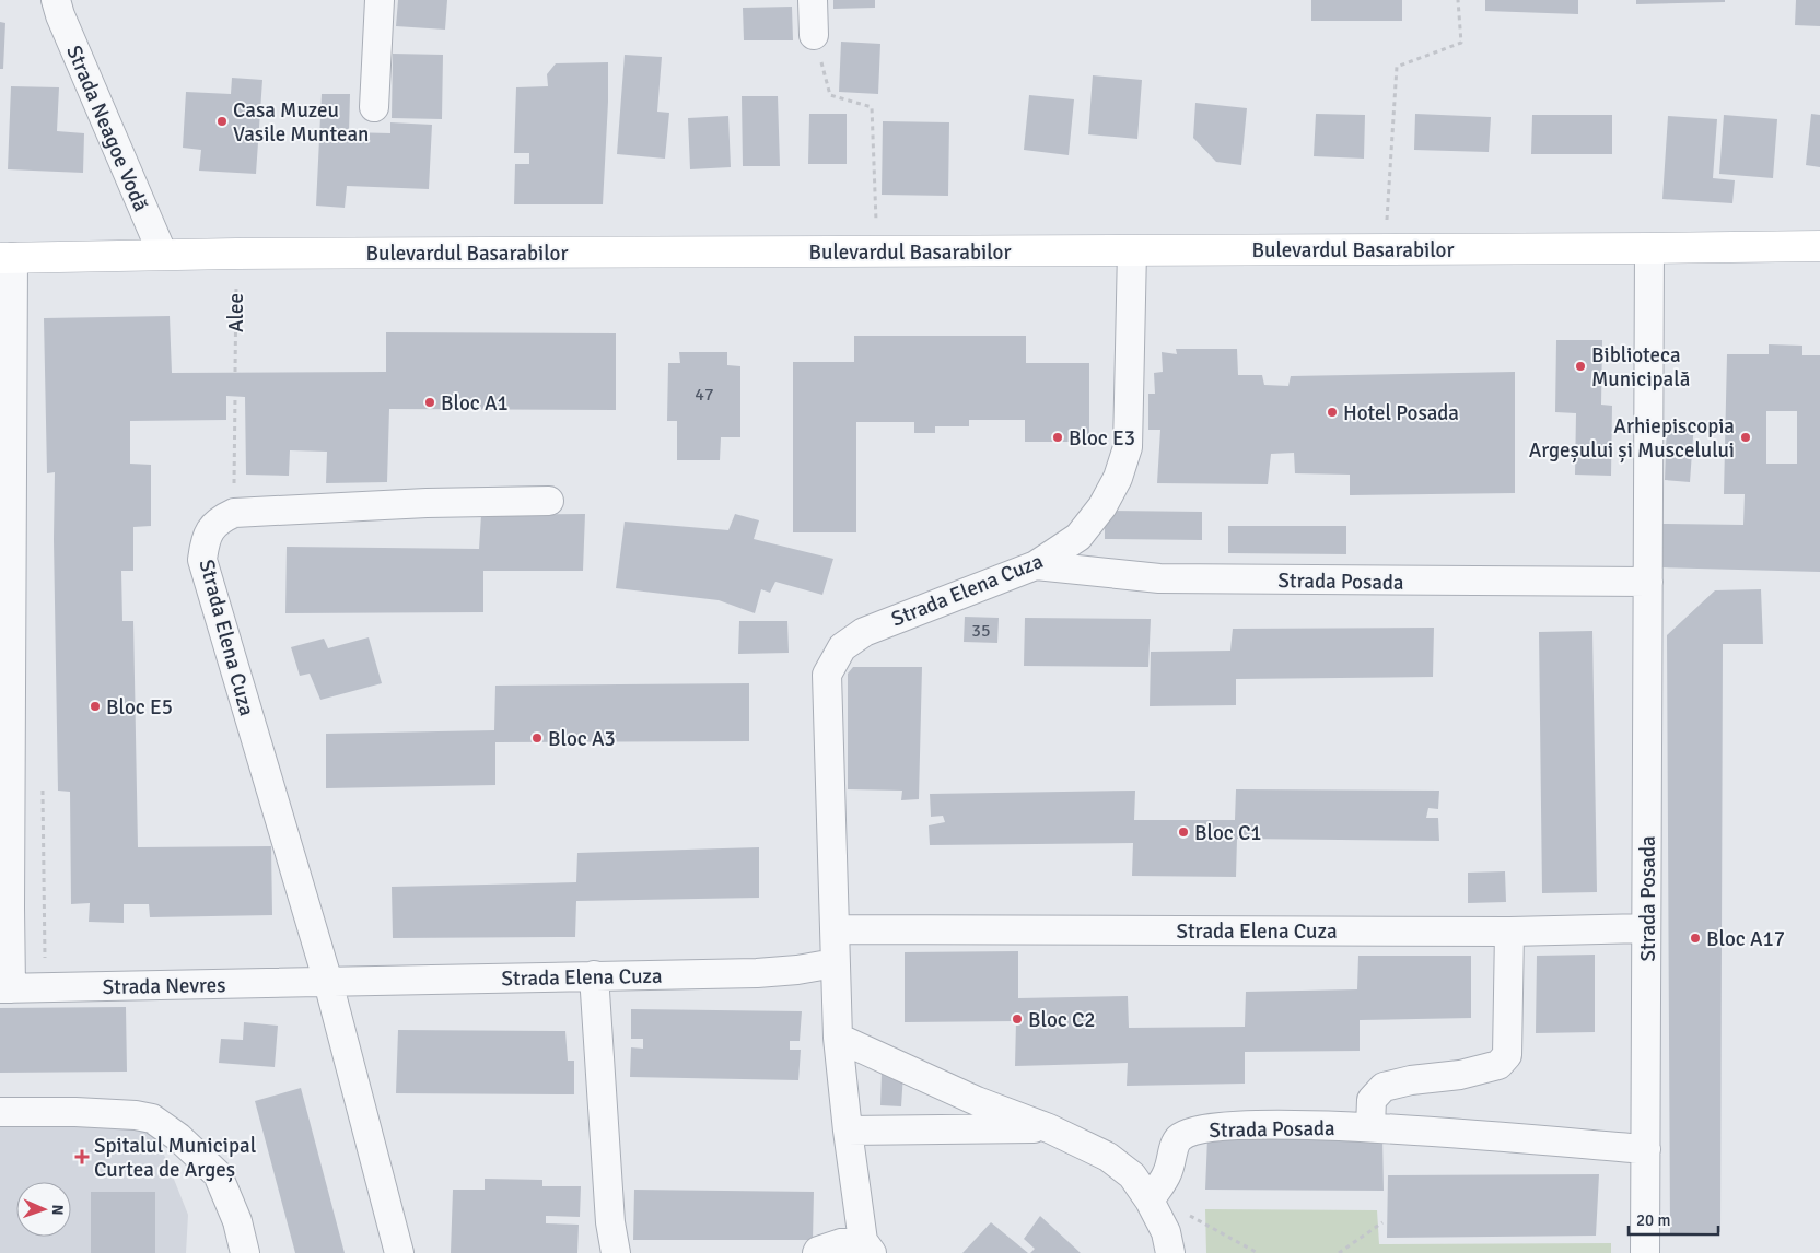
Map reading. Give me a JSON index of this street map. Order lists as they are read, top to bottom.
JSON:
{
  "streets": {
    "main road": ["Bulevardul Basarabilor"],
    "street": [
      "Strada Neagoe Vodă",
      "Strada Posada",
      "Strada Elena Cuza",
      "Strada Nevres"
    ],
    "path": ["Alee"]
  },
  "crossings": [
    ["Strada Neagoe Vodă", "Bulevardul Basarabilor"],
    ["Bulevardul Basarabilor", "Alee"],
    ["Bulevardul Basarabilor", "Strada Posada"],
    ["Bulevardul Basarabilor", "Strada Elena Cuza"],
    ["Strada Posada", "Strada Elena Cuza"],
    ["Strada Elena Cuza", "Strada Nevres"]
  ],
  "places": {
    "other": [
      "Casa Muzeu Vasile Muntean",
      "Biblioteca Municipală",
      "Bloc A1",
      "Hotel Posada",
      "Bloc E3",
      "Arhiepiscopia Argeșului și Muscelului",
      "Bloc E5",
      "Bloc A3",
      "Bloc C1",
      "Bloc A17",
      "Bloc C2"
    ],
    "health": ["Spitalul Municipal Curtea de Argeș"]
  },
  "house_numbers": ["47", "35"],
  "scale_bar": "20 m",
  "north": "right"
}
